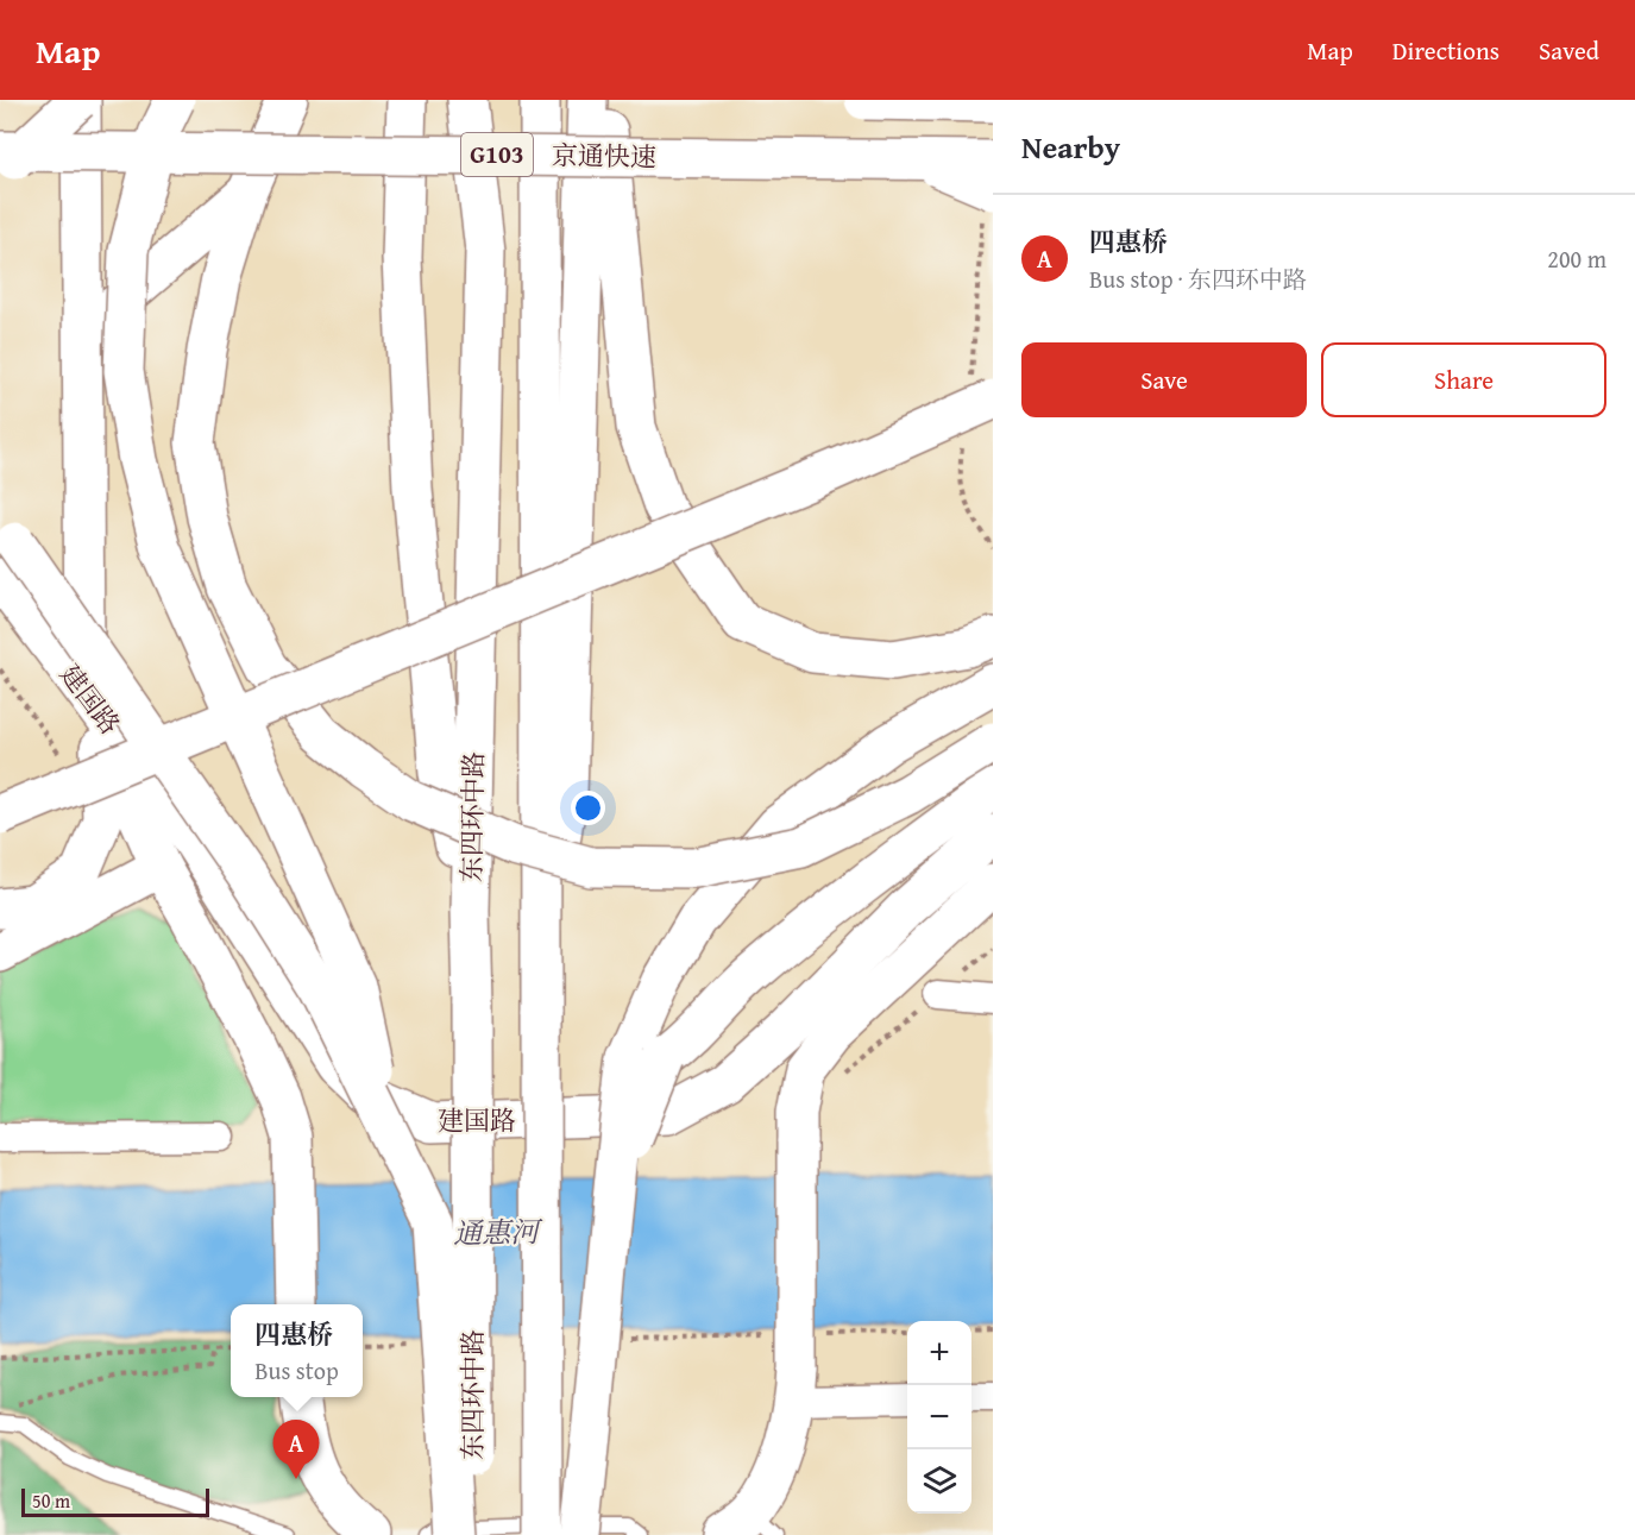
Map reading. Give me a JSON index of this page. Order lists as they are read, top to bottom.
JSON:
{
  "streets": {
    "main road": [
      "G103",
      "京通快速",
      "建国路",
      "东四环中路"
    ]
  },
  "water": ["通惠河"],
  "scale_bar": "50 m",
  "page": {
    "header": "Map",
    "nav": ["Map", "Directions", "Saved"],
    "heading": "Nearby",
    "list": [
      {
        "mark": "A",
        "name": "四惠桥",
        "note": "Bus stop · 东四环中路",
        "value": "200 m"
      }
    ],
    "buttons": ["Save", "Share"],
    "popup": ["四惠桥", "Bus stop"],
    "map_buttons": ["+", "−"],
    "pins": "A",
    "scale": "50 m"
  }
}
